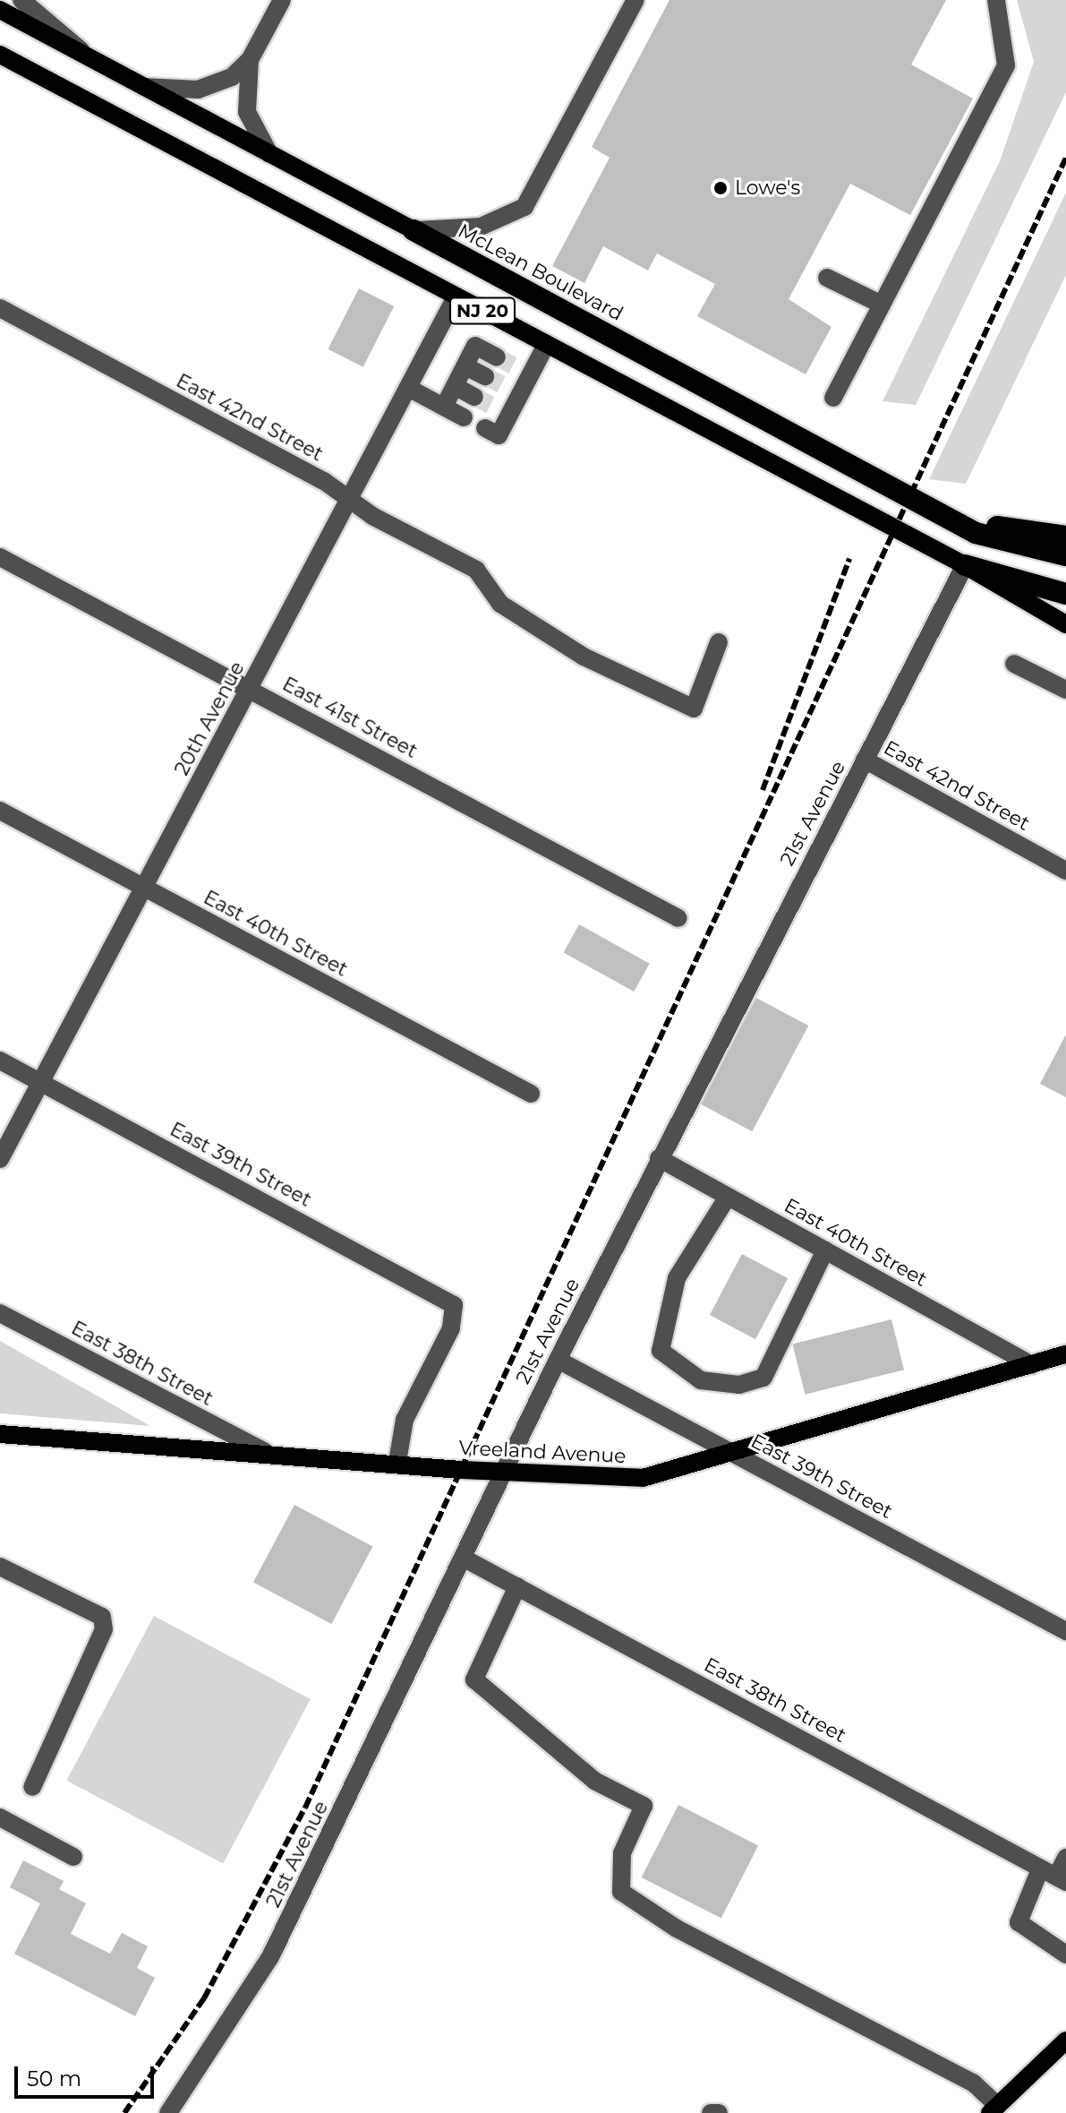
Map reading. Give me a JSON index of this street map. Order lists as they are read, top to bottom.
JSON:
{
  "streets": {
    "highway": ["McLean Boulevard", "NJ 20"],
    "main road": ["Vreeland Avenue"],
    "street": [
      "East 42nd Street",
      "East 41st Street",
      "20th Avenue",
      "21st Avenue",
      "East 40th Street",
      "East 39th Street",
      "East 38th Street"
    ]
  },
  "crossings": [
    ["NJ 20", "20th Avenue"],
    ["NJ 20", "21st Avenue"],
    ["East 42nd Street", "20th Avenue"],
    ["East 42nd Street", "21st Avenue"],
    ["East 41st Street", "20th Avenue"],
    ["20th Avenue", "East 40th Street"],
    ["20th Avenue", "East 39th Street"],
    ["21st Avenue", "East 40th Street"],
    ["21st Avenue", "East 39th Street"],
    ["21st Avenue", "East 38th Street"],
    ["21st Avenue", "Vreeland Avenue"],
    ["East 40th Street", "Vreeland Avenue"],
    ["East 39th Street", "Vreeland Avenue"],
    ["East 38th Street", "Vreeland Avenue"]
  ],
  "places": ["Lowe's"],
  "scale_bar": "50 m"
}
